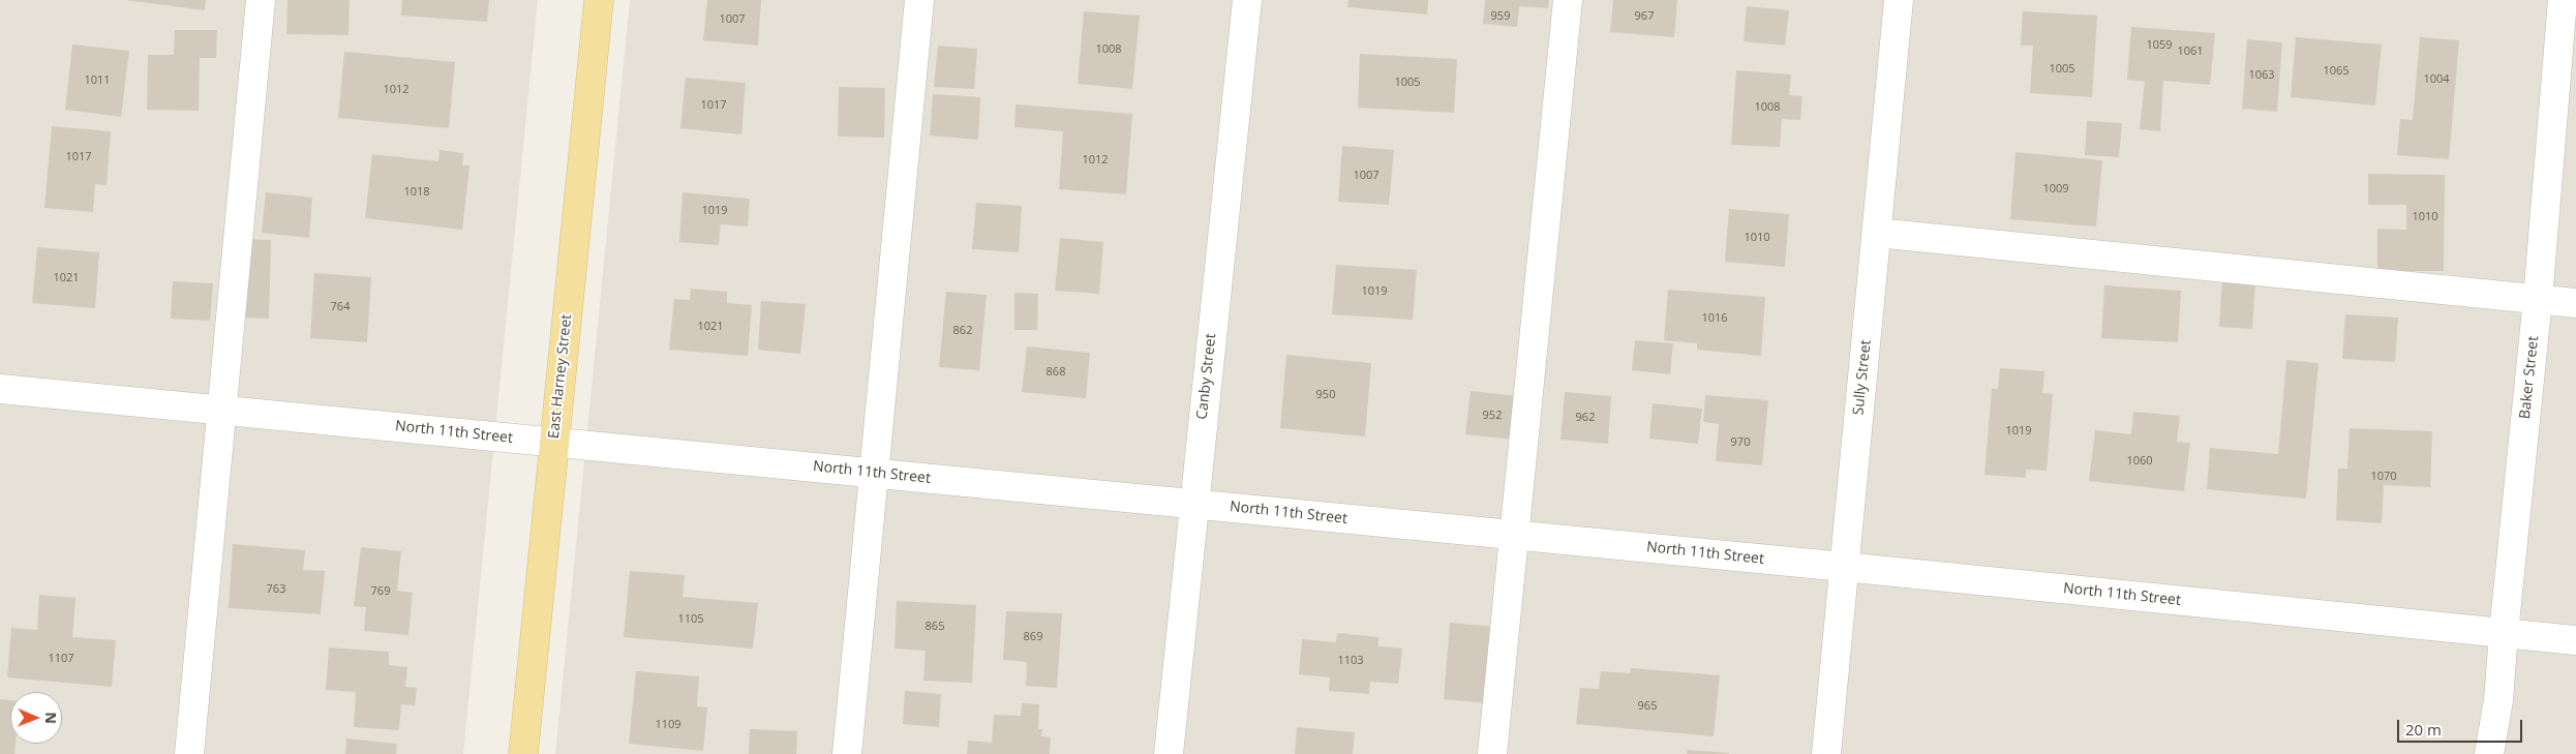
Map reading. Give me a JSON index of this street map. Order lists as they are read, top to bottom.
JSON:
{
  "streets": {
    "main road": ["East Harney Street"],
    "street": [
      "Canby Street",
      "Sully Street",
      "Baker Street",
      "North 11th Street"
    ]
  },
  "crossings": [
    ["East Harney Street", "North 11th Street"],
    ["Canby Street", "North 11th Street"],
    ["Sully Street", "North 11th Street"],
    ["Baker Street", "North 11th Street"]
  ],
  "house_numbers": [
    "959",
    "967",
    "1007",
    "1059",
    "1008",
    "1061",
    "1005",
    "1065",
    "1063",
    "1004",
    "1011",
    "1005",
    "1012",
    "1017",
    "1008",
    "1017",
    "1012",
    "1007",
    "1009",
    "1018",
    "1019",
    "1010",
    "1010",
    "1021",
    "1019",
    "764",
    "1016",
    "1021",
    "862",
    "868",
    "950",
    "952",
    "962",
    "1019",
    "970",
    "1060",
    "1070",
    "763",
    "769",
    "1105",
    "865",
    "869",
    "1107",
    "1103",
    "965",
    "1109"
  ],
  "scale_bar": "20 m",
  "north": "right"
}
